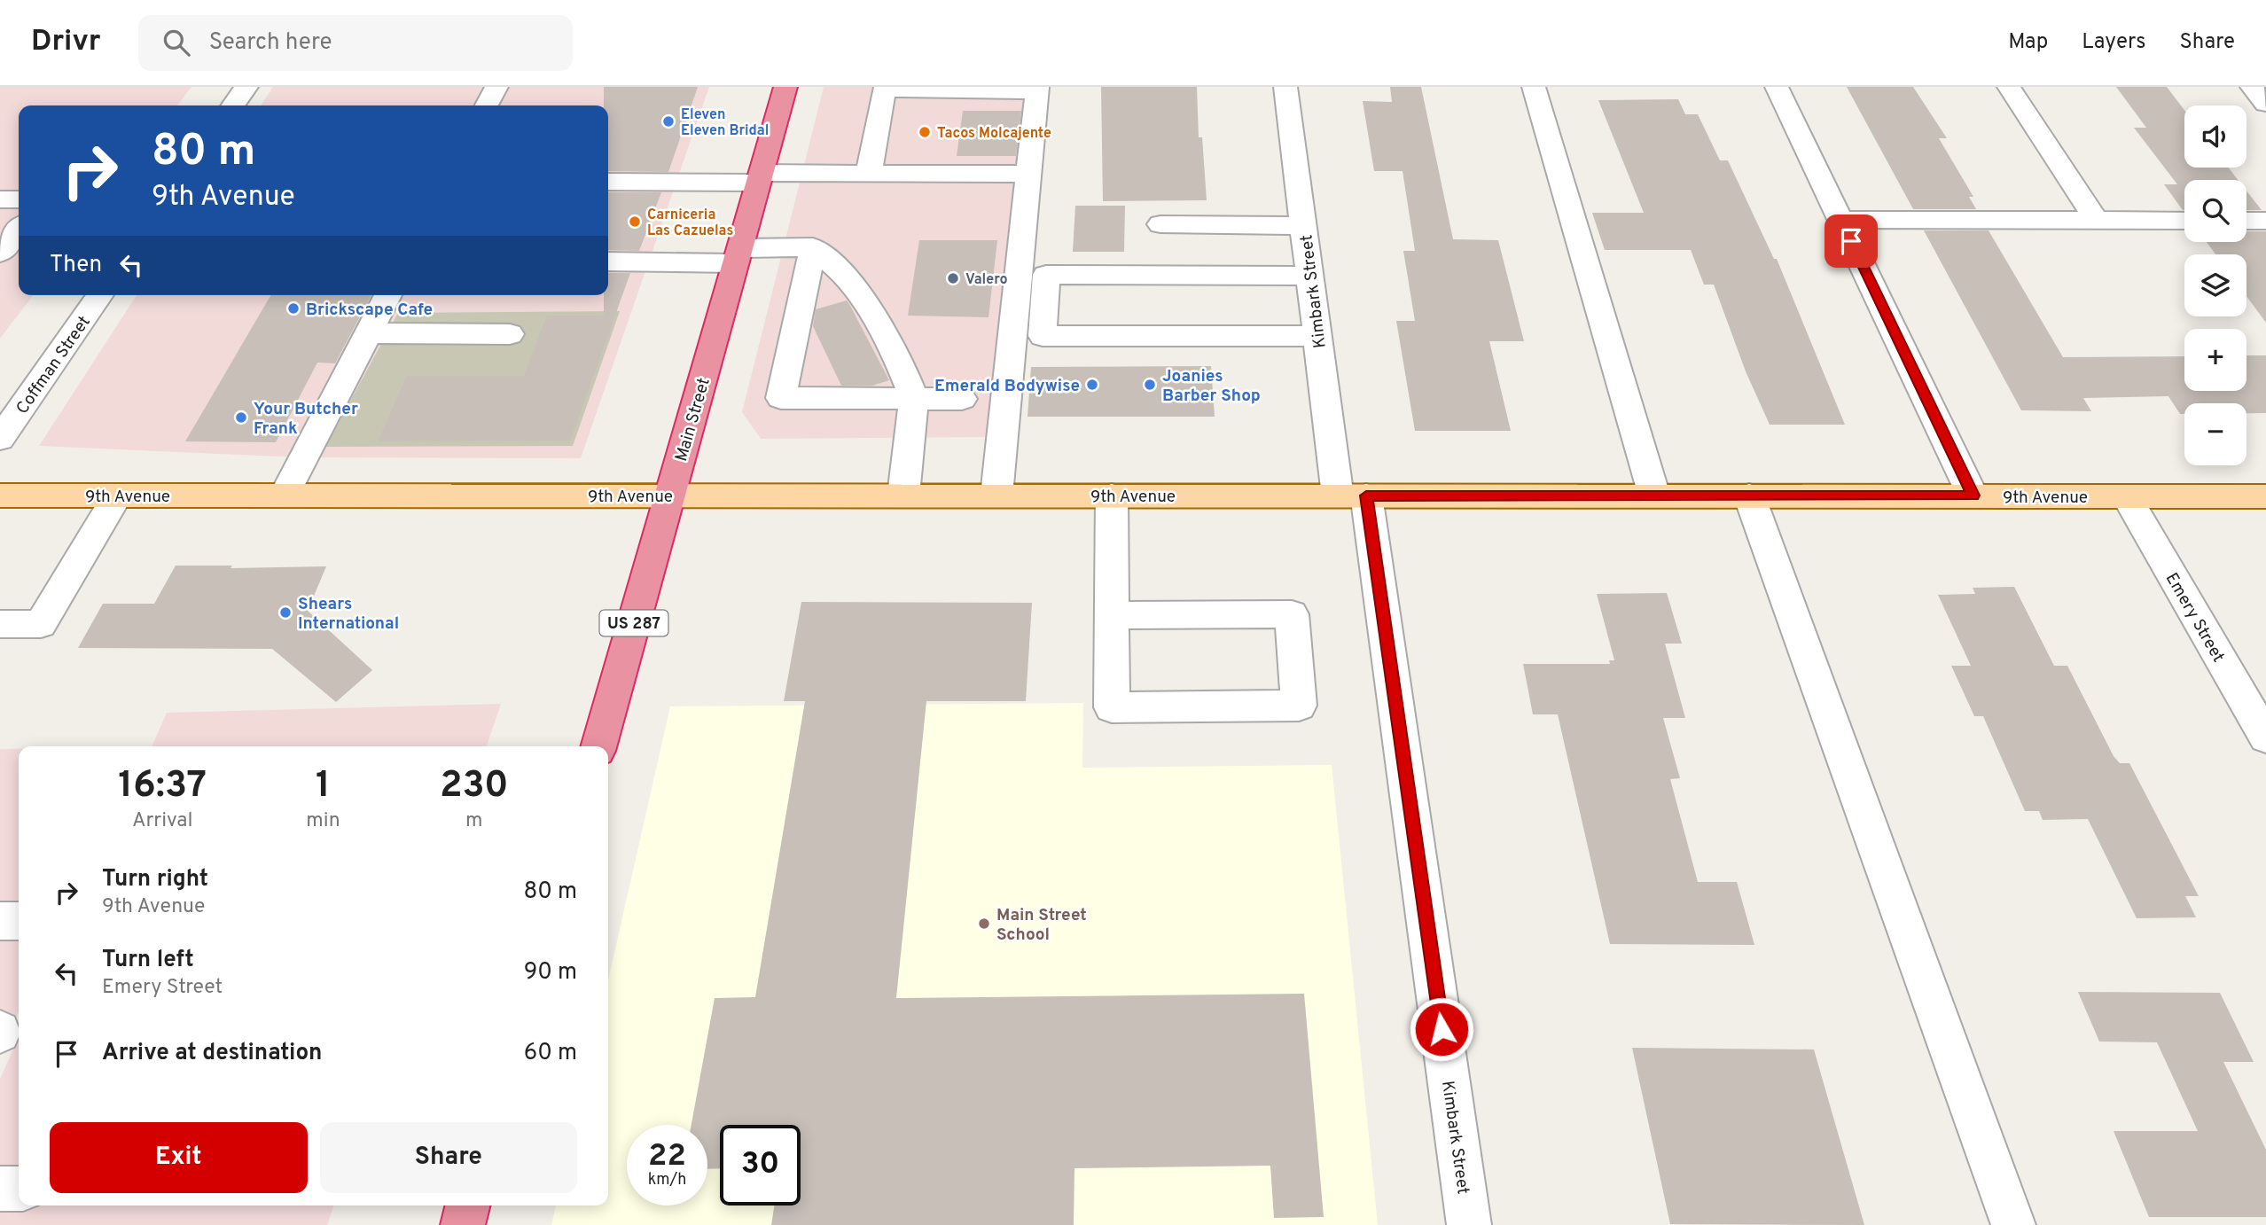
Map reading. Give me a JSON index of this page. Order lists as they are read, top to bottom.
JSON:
{
  "streets": {
    "highway": ["Main Street", "US 287"],
    "main road": ["9th Avenue"],
    "street": ["Kimbark Street", "Coffman Street", "Emery Street"]
  },
  "crossings": [
    ["Kimbark Street", "9th Avenue"],
    ["Main Street", "9th Avenue"],
    ["9th Avenue", "Emery Street"]
  ],
  "places": [
    "Eleven Eleven Bridal",
    "Tacos Molcajente",
    "Carniceria Las Cazuelas",
    "Valero",
    "Brickscape Cafe",
    "Emerald Bodywise",
    "Joanies Barber Shop",
    "Your Butcher Frank",
    "Shears International",
    "Main Street School"
  ],
  "page": {
    "header": "Drivr",
    "search": "Search here",
    "nav": ["Map", "Layers", "Share"],
    "map_buttons": ["+", "−"],
    "turn": ["80 m", "9th Avenue"],
    "then": "Then",
    "eta": [
      "16:37",
      "Arrival",
      "1",
      "min",
      "230",
      "m"
    ],
    "list": [
      {
        "name": "Turn right",
        "note": "9th Avenue",
        "value": "80 m"
      },
      {
        "name": "Turn left",
        "note": "Emery Street",
        "value": "90 m"
      },
      {
        "name": "Arrive at destination",
        "value": "60 m"
      }
    ],
    "buttons": ["Exit", "Share"],
    "speed": "22 km/h",
    "limit": "30"
  }
}
